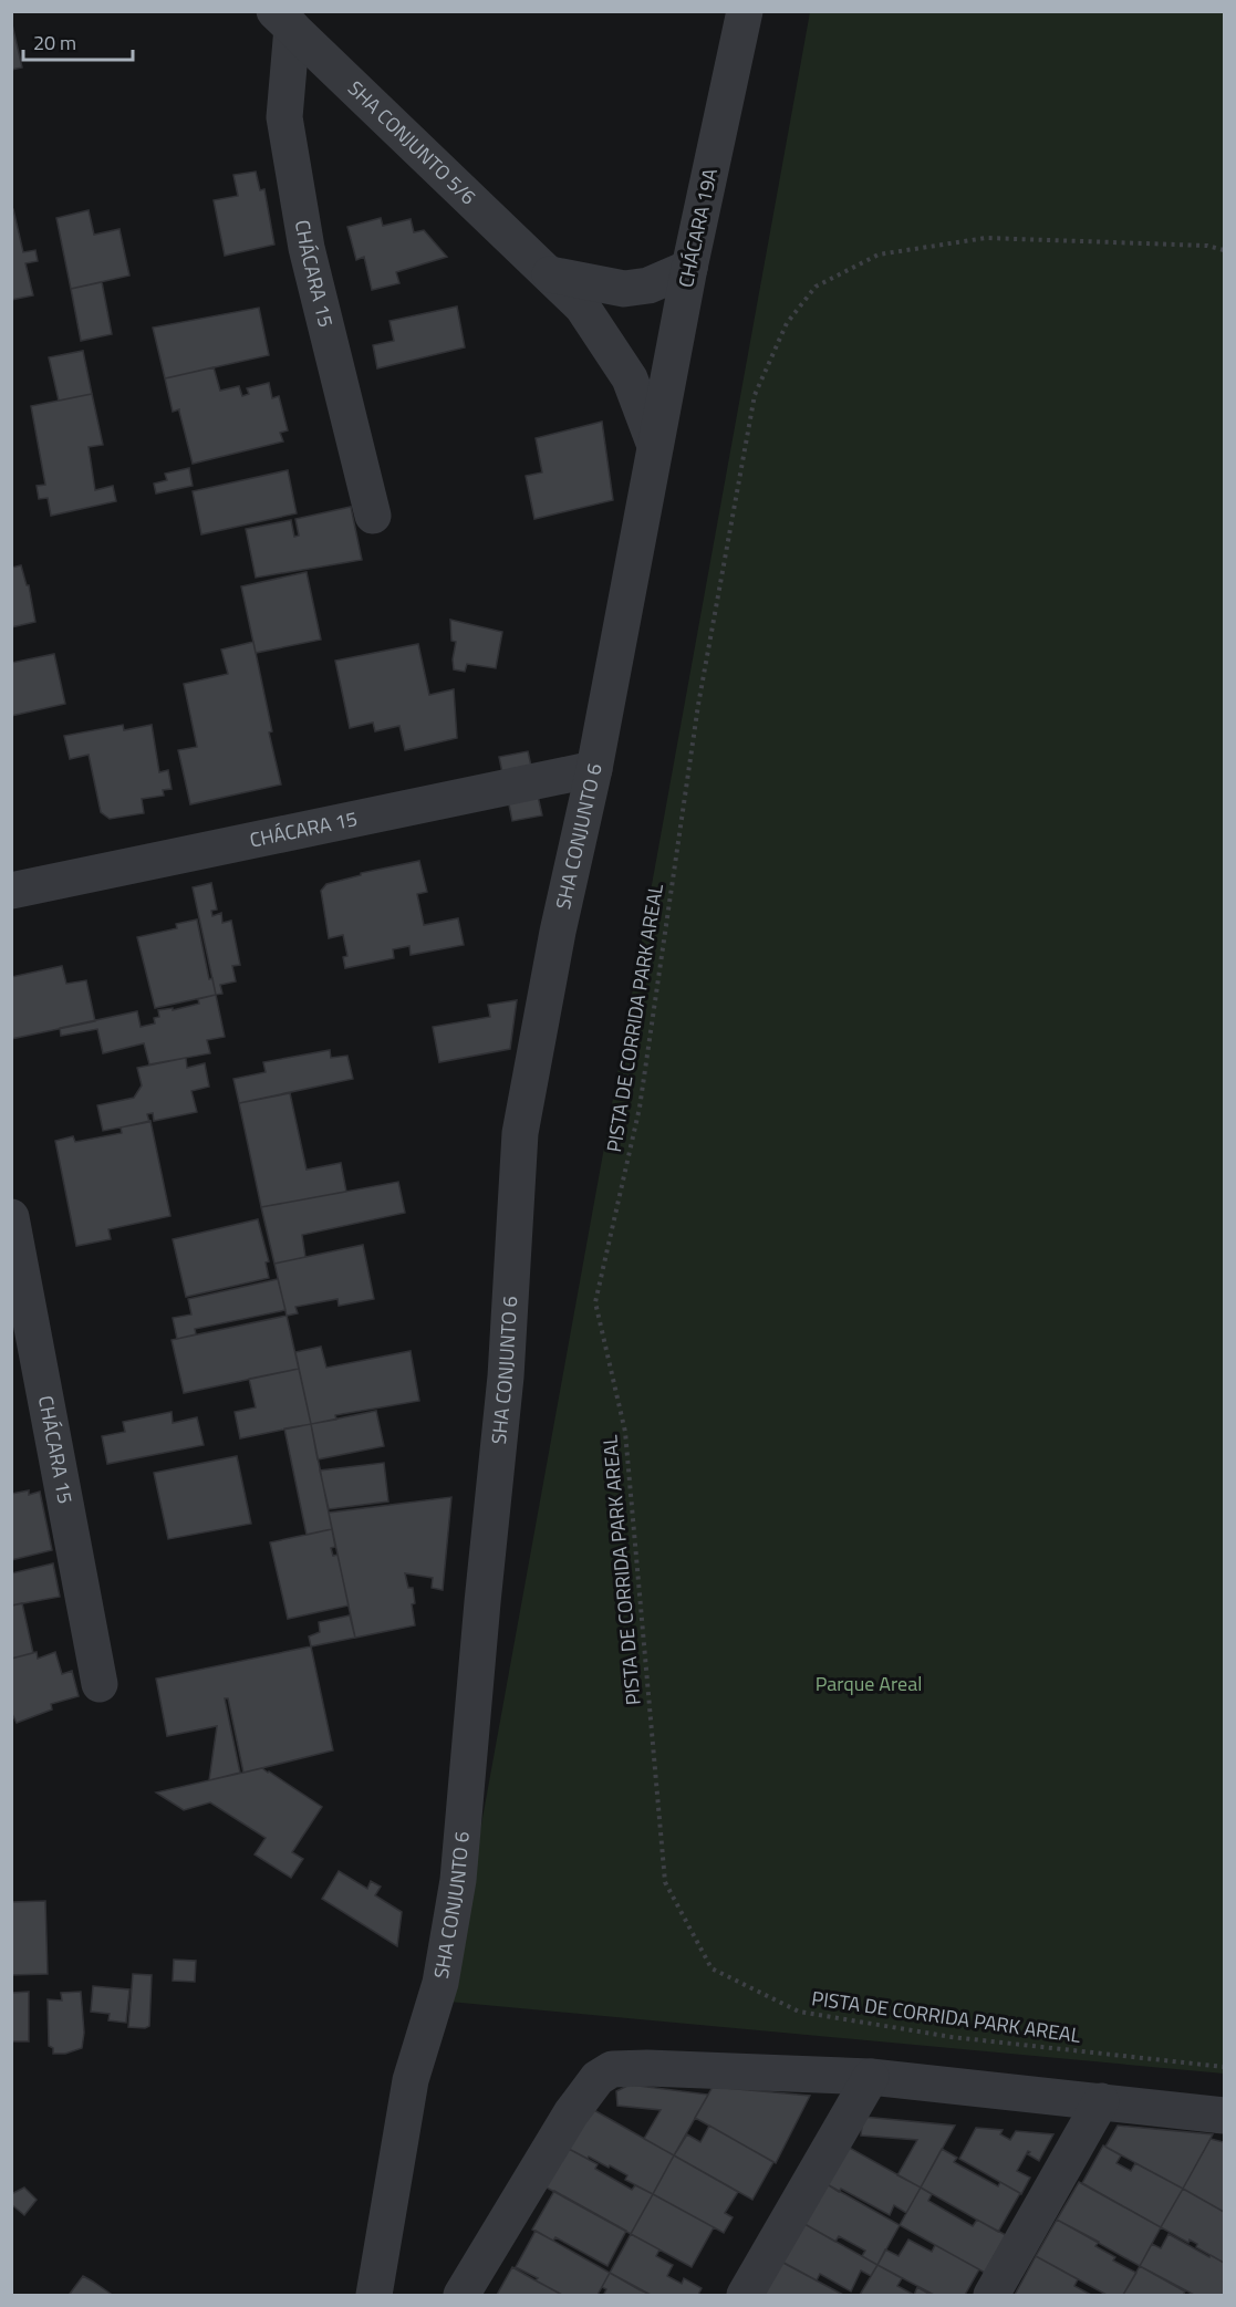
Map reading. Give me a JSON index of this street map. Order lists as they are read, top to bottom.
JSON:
{
  "streets": {
    "street": [
      "SHA CONJUNTO 5/6",
      "CHÁCARA 19A",
      "CHÁCARA 15",
      "SHA CONJUNTO 6"
    ],
    "path": ["PISTA DE CORRIDA PARK AREAL"]
  },
  "crossings": [
    ["SHA CONJUNTO 5/6", "CHÁCARA 19A"],
    ["SHA CONJUNTO 5/6", "CHÁCARA 15"],
    ["SHA CONJUNTO 5/6", "SHA CONJUNTO 6"],
    ["CHÁCARA 19A", "SHA CONJUNTO 6"],
    ["CHÁCARA 15", "SHA CONJUNTO 6"]
  ],
  "parks": ["Parque Areal"],
  "scale_bar": "20 m"
}
